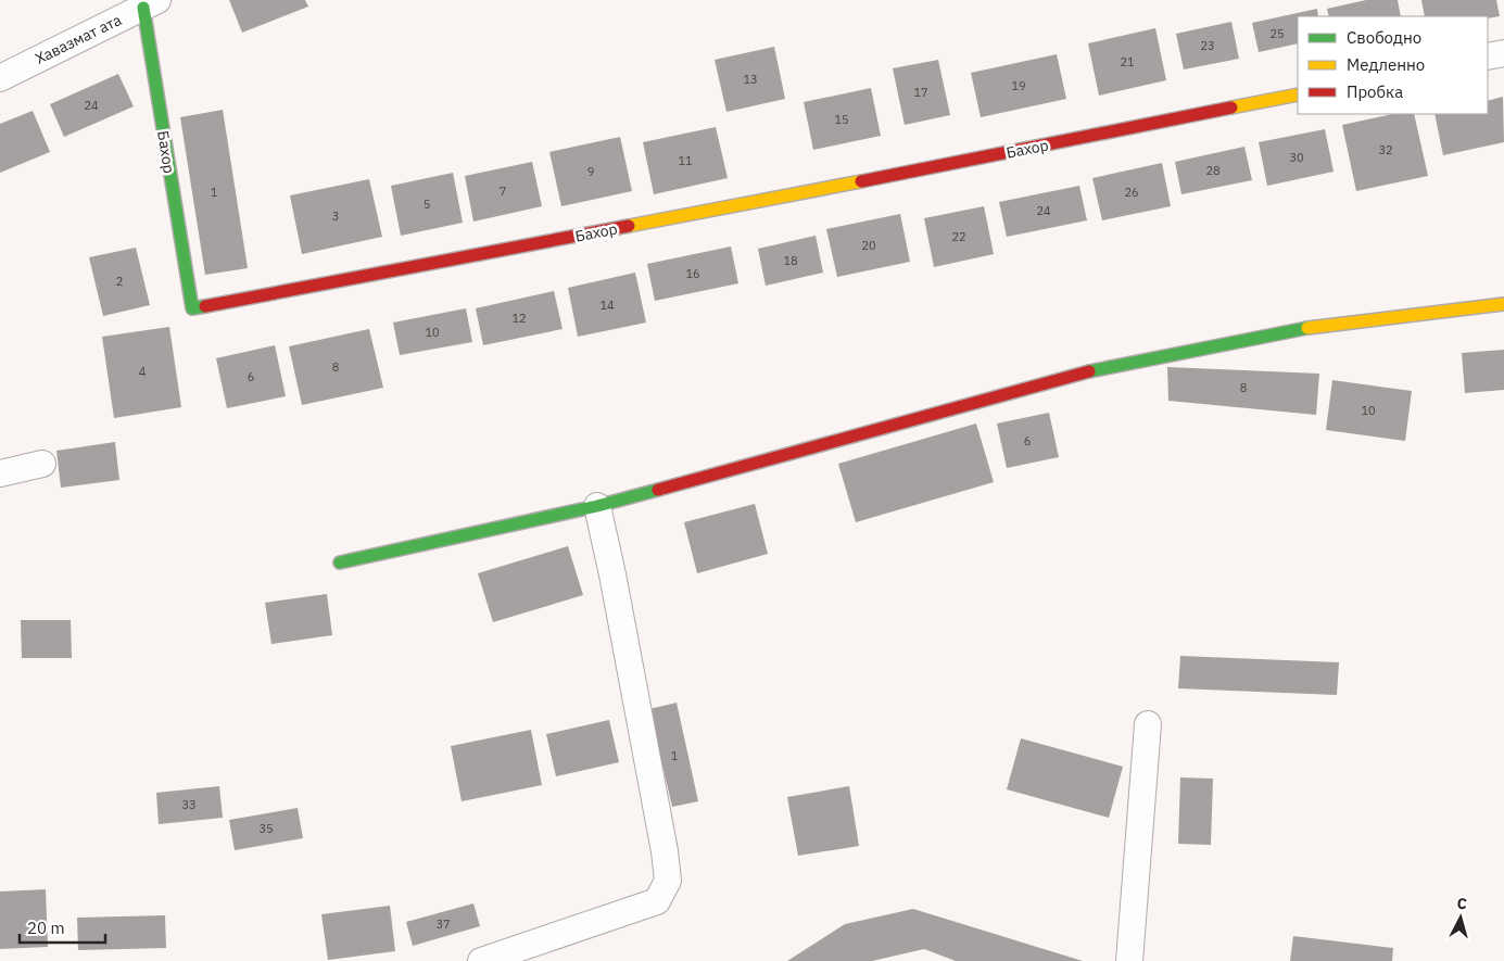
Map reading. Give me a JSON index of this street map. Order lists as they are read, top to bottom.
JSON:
{
  "streets": {
    "street": ["Хавазмат ата", "Бахор"]
  },
  "crossings": [
    ["Хавазмат ата", "Бахор"]
  ],
  "house_numbers": [
    "25",
    "23",
    "21",
    "13",
    "19",
    "17",
    "24",
    "15",
    "32",
    "30",
    "11",
    "28",
    "9",
    "7",
    "1",
    "26",
    "5",
    "24",
    "3",
    "22",
    "20",
    "18",
    "16",
    "2",
    "14",
    "12",
    "10",
    "8",
    "4",
    "6",
    "8",
    "10",
    "6",
    "1",
    "33",
    "35",
    "37"
  ],
  "legend": ["Свободно", "Медленно", "Пробка"],
  "scale_bar": "20 m",
  "north": "top"
}
